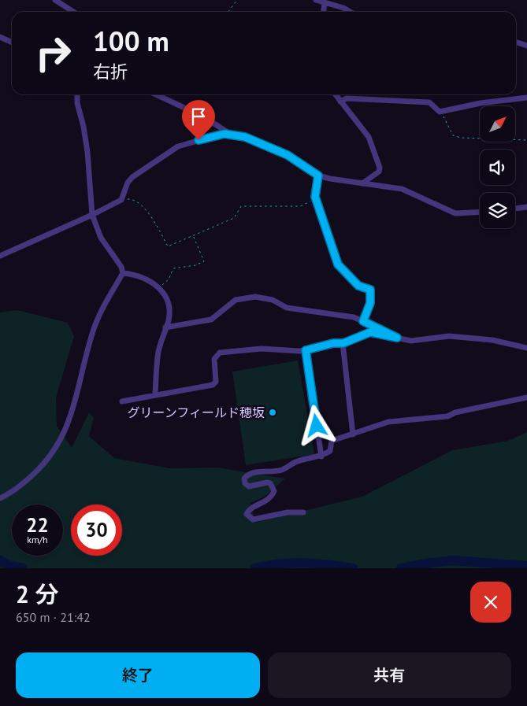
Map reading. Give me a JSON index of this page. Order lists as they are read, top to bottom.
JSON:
{
  "places": ["グリーンフィールド穂坂"],
  "north": "top right",
  "page": {
    "turn": ["100 m", "右折"],
    "speed": "22 km/h",
    "limit": "30",
    "heading": ["2 分", "650 m · 21:42"],
    "buttons": ["終了", "共有"]
  }
}
